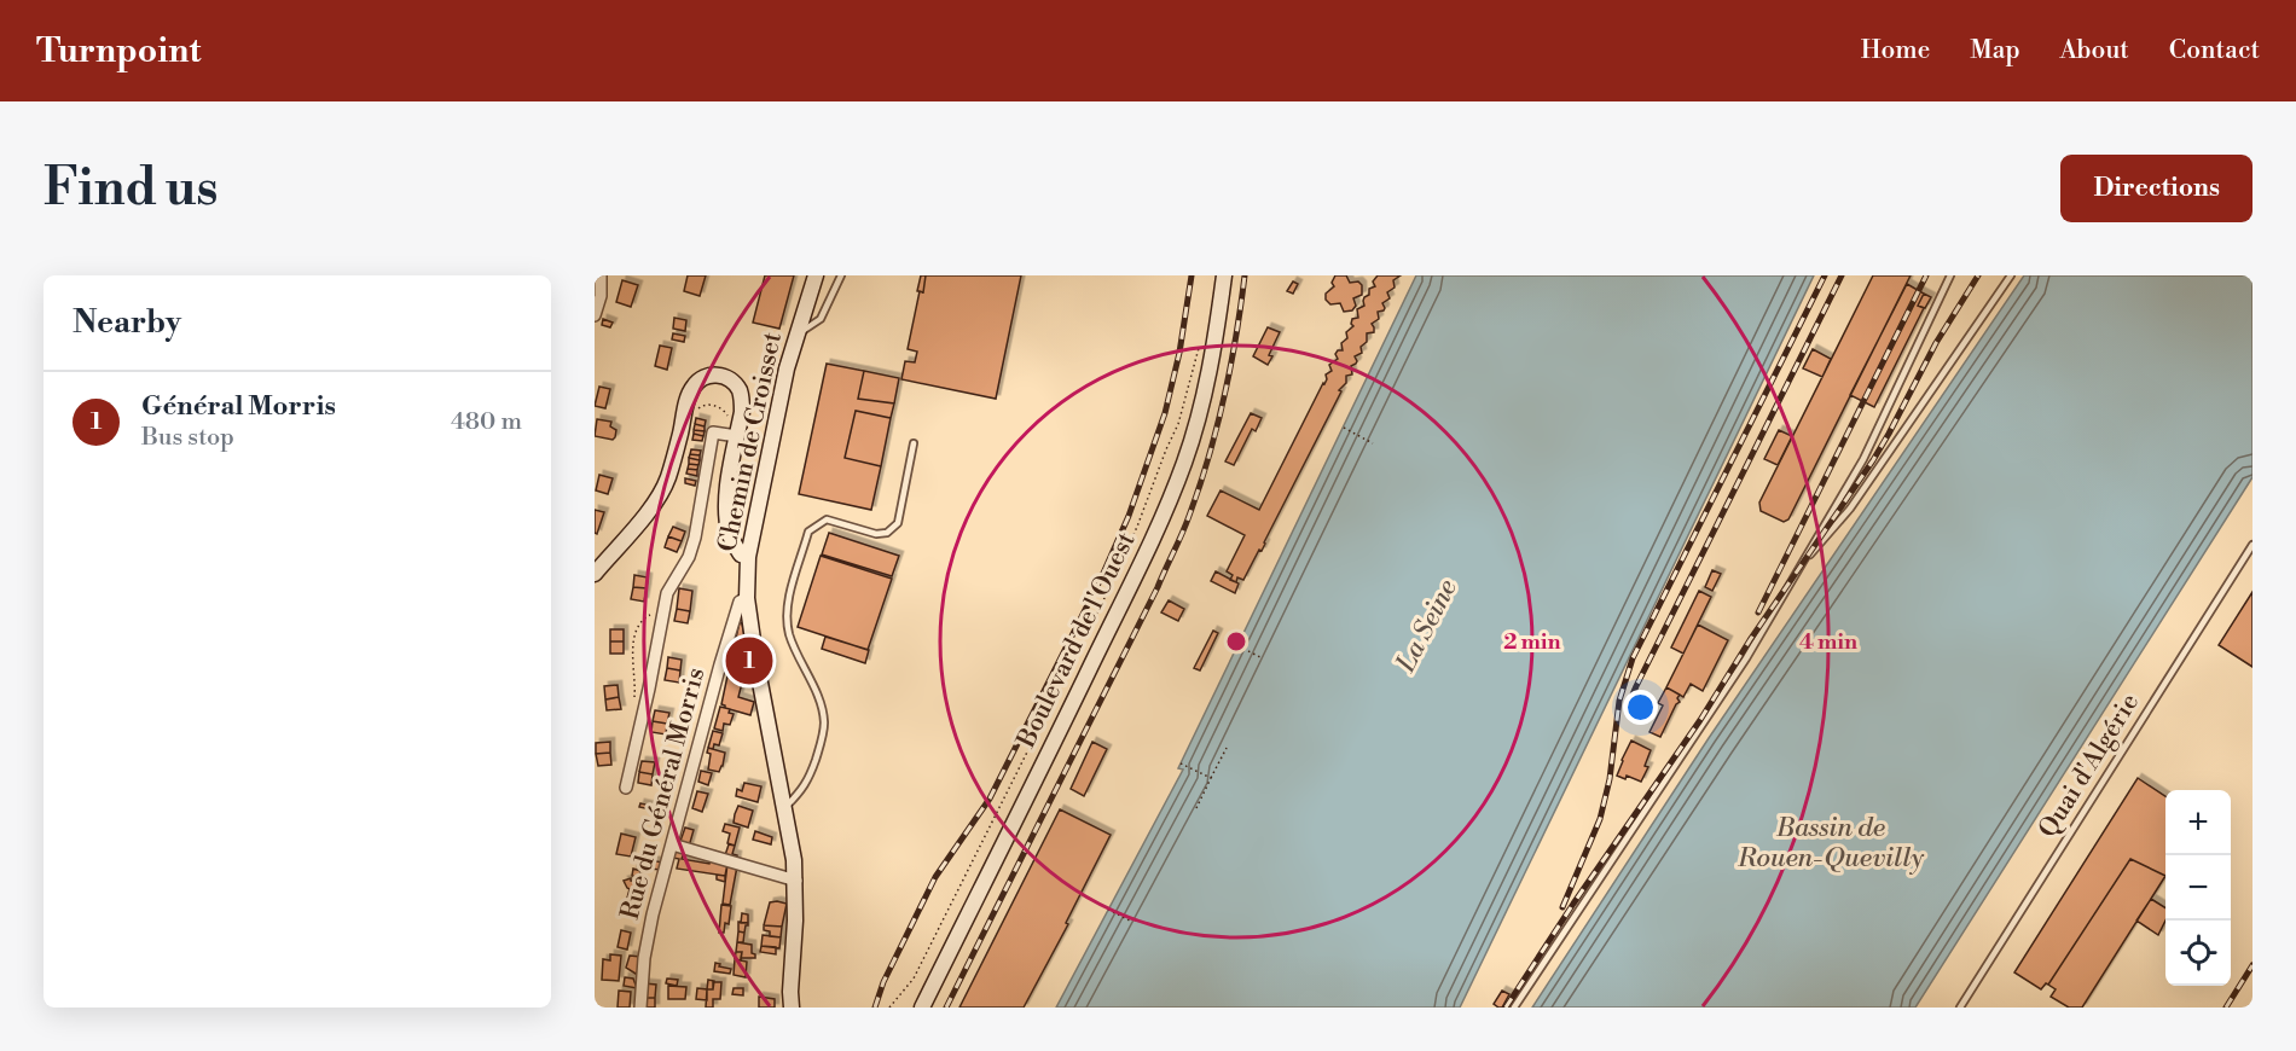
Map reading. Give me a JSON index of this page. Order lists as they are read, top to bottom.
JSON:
{
  "streets": {
    "street": ["Chemin de Croisset", "Boulevard de l'Ouest", "Rue du Général Morris"],
    "lane": ["Quai d'Algérie"]
  },
  "crossings": [
    ["Chemin de Croisset", "Rue du Général Morris"]
  ],
  "water": ["La Seine", "Bassin de Rouen-Quevilly"],
  "page": {
    "header": "Turnpoint",
    "nav": [
      "Home",
      "Map",
      "About",
      "Contact"
    ],
    "buttons": "Directions",
    "title": "Find us",
    "heading": "Nearby",
    "list": [
      {
        "mark": "1",
        "name": "Général Morris",
        "note": "Bus stop",
        "value": "480 m"
      }
    ],
    "pins": "1",
    "map_buttons": ["+", "−"]
  },
  "rings": ["2 min", "4 min"]
}
